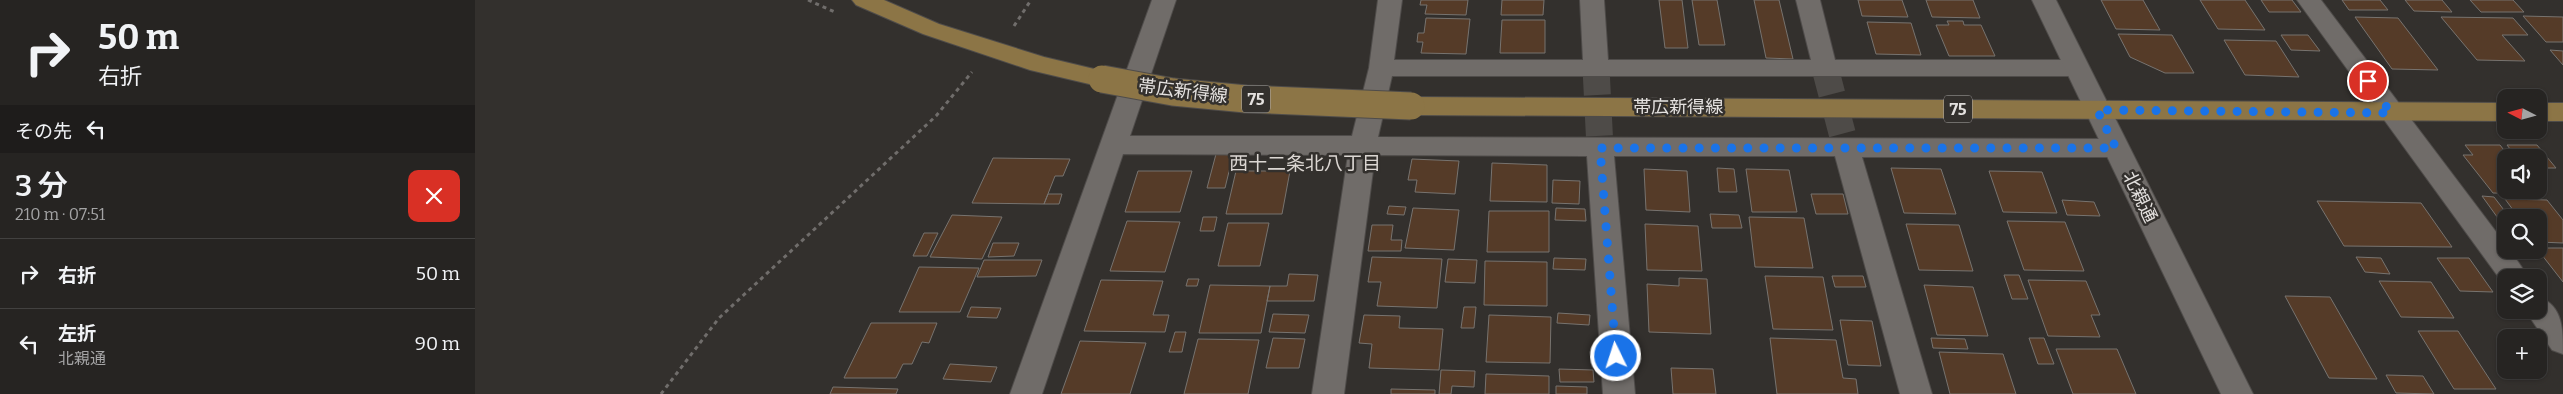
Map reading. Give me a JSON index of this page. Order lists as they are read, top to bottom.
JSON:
{
  "streets": {
    "main road": ["帯広新得線", "75"],
    "street": ["北親通"]
  },
  "crossings": [
    ["帯広新得線", "北親通"]
  ],
  "districts": ["西十二条北八丁目"],
  "north": "left",
  "page": {
    "turn": ["50 m", "右折"],
    "map_buttons": "+",
    "then": "その先",
    "heading": ["3 分", "210 m · 07:51"],
    "list": [
      {
        "name": "右折",
        "value": "50 m"
      },
      {
        "name": "左折",
        "note": "北親通",
        "value": "90 m"
      }
    ]
  }
}
